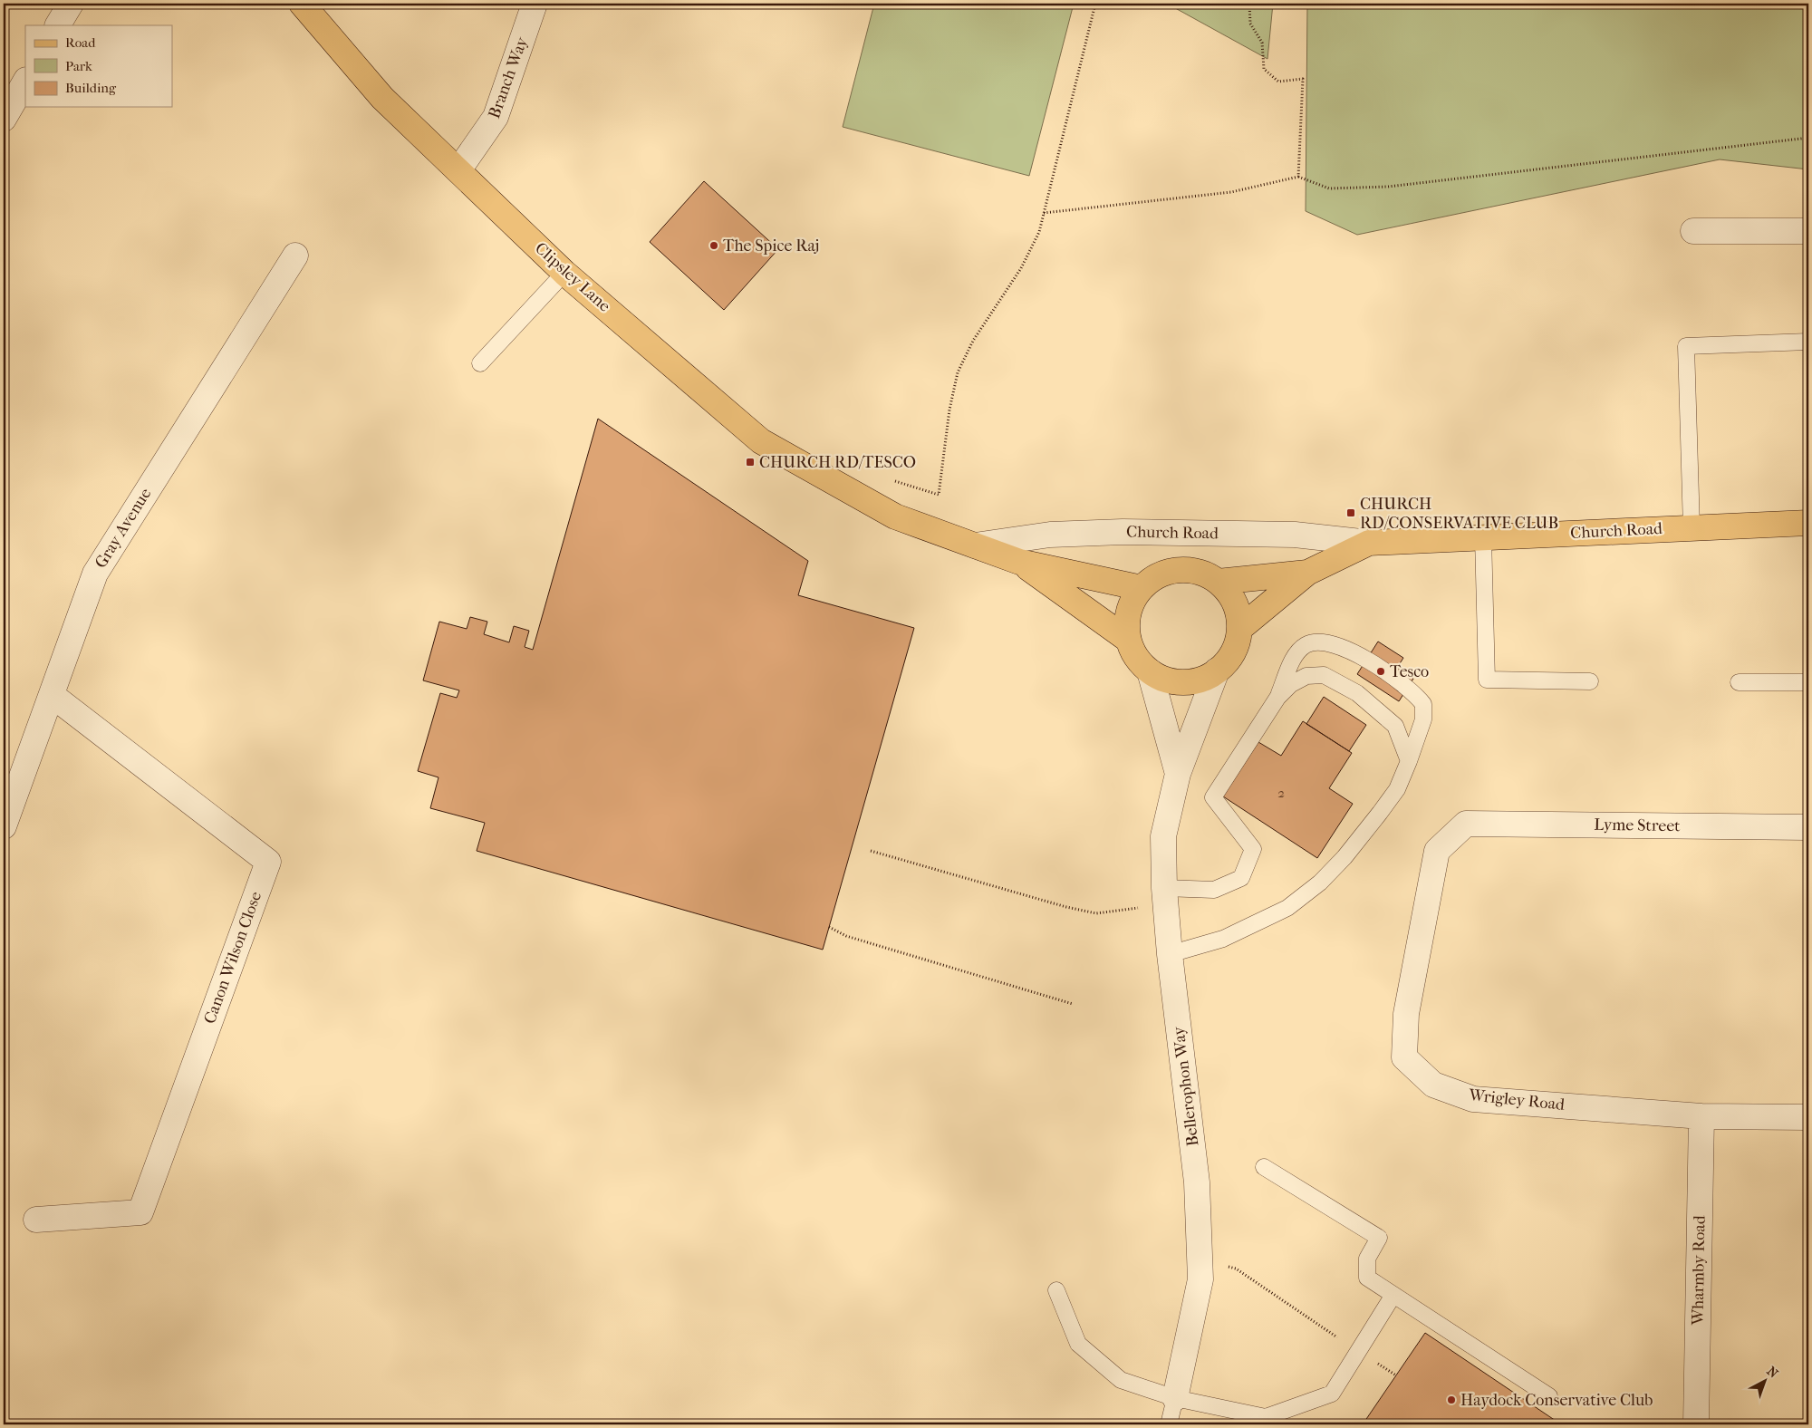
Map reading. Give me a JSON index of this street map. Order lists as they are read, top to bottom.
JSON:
{
  "streets": {
    "main road": ["Clipsley Lane", "Church Road"],
    "street": [
      "Branch Way",
      "Gray Avenue",
      "Lyme Street",
      "Canon Wilson Close",
      "Bellerophon Way",
      "Wrigley Road",
      "Wharmby Road"
    ]
  },
  "crossings": [
    ["Branch Way", "Clipsley Lane"],
    ["Clipsley Lane", "Church Road"],
    ["Gray Avenue", "Canon Wilson Close"],
    ["Church Road", "Bellerophon Way"],
    ["Lyme Street", "Wrigley Road"],
    ["Wrigley Road", "Wharmby Road"]
  ],
  "places": {
    "other": ["The Spice Raj", "Tesco", "Haydock Conservative Club"],
    "transit": ["CHURCH RD/TESCO", "CHURCH RD/CONSERVATIVE CLUB"]
  },
  "house_numbers": ["2"],
  "legend": ["Road", "Park", "Building"],
  "north": "top right"
}
